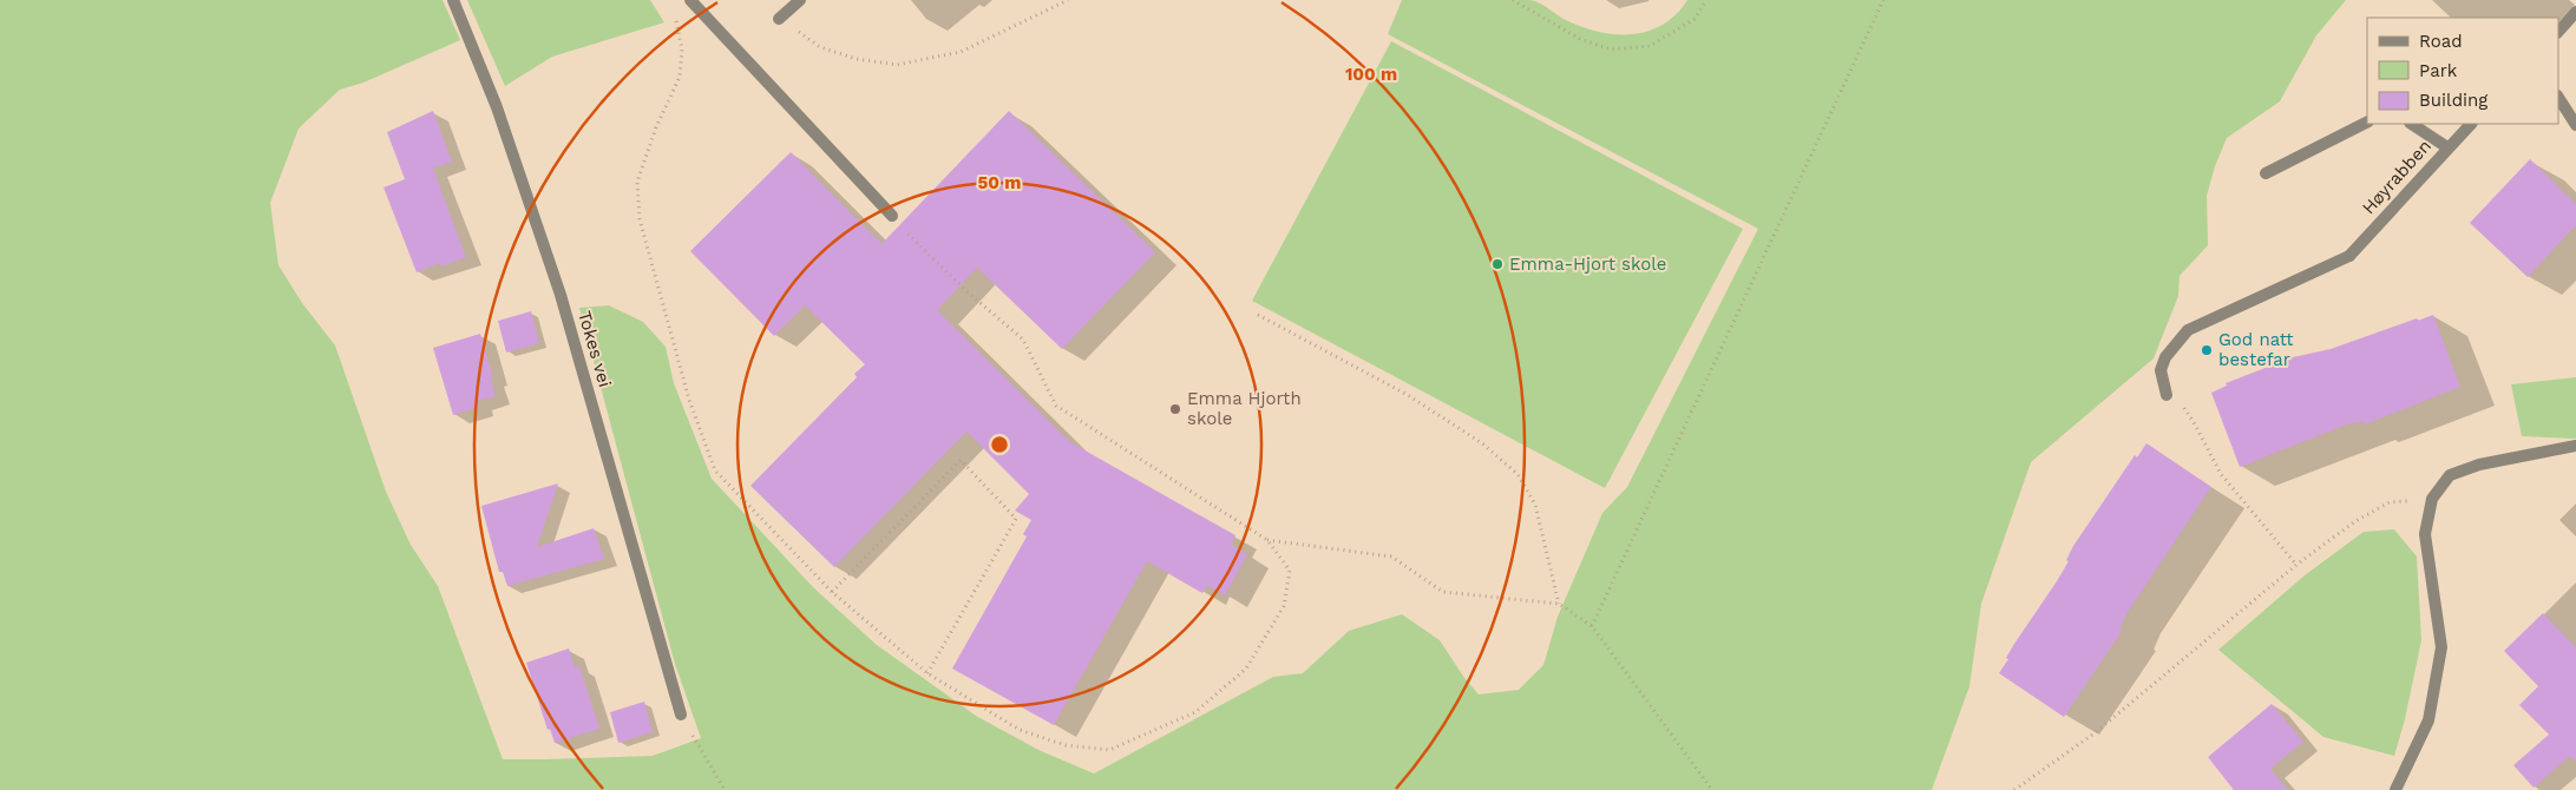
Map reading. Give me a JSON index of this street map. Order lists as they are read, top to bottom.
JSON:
{
  "streets": {
    "street": ["Høyrabben", "Tokes vei"]
  },
  "places": ["Emma-Hjort skole", "God natt bestefar", "Emma Hjorth skole"],
  "legend": ["Road", "Park", "Building"],
  "rings": ["100 m", "50 m"]
}
